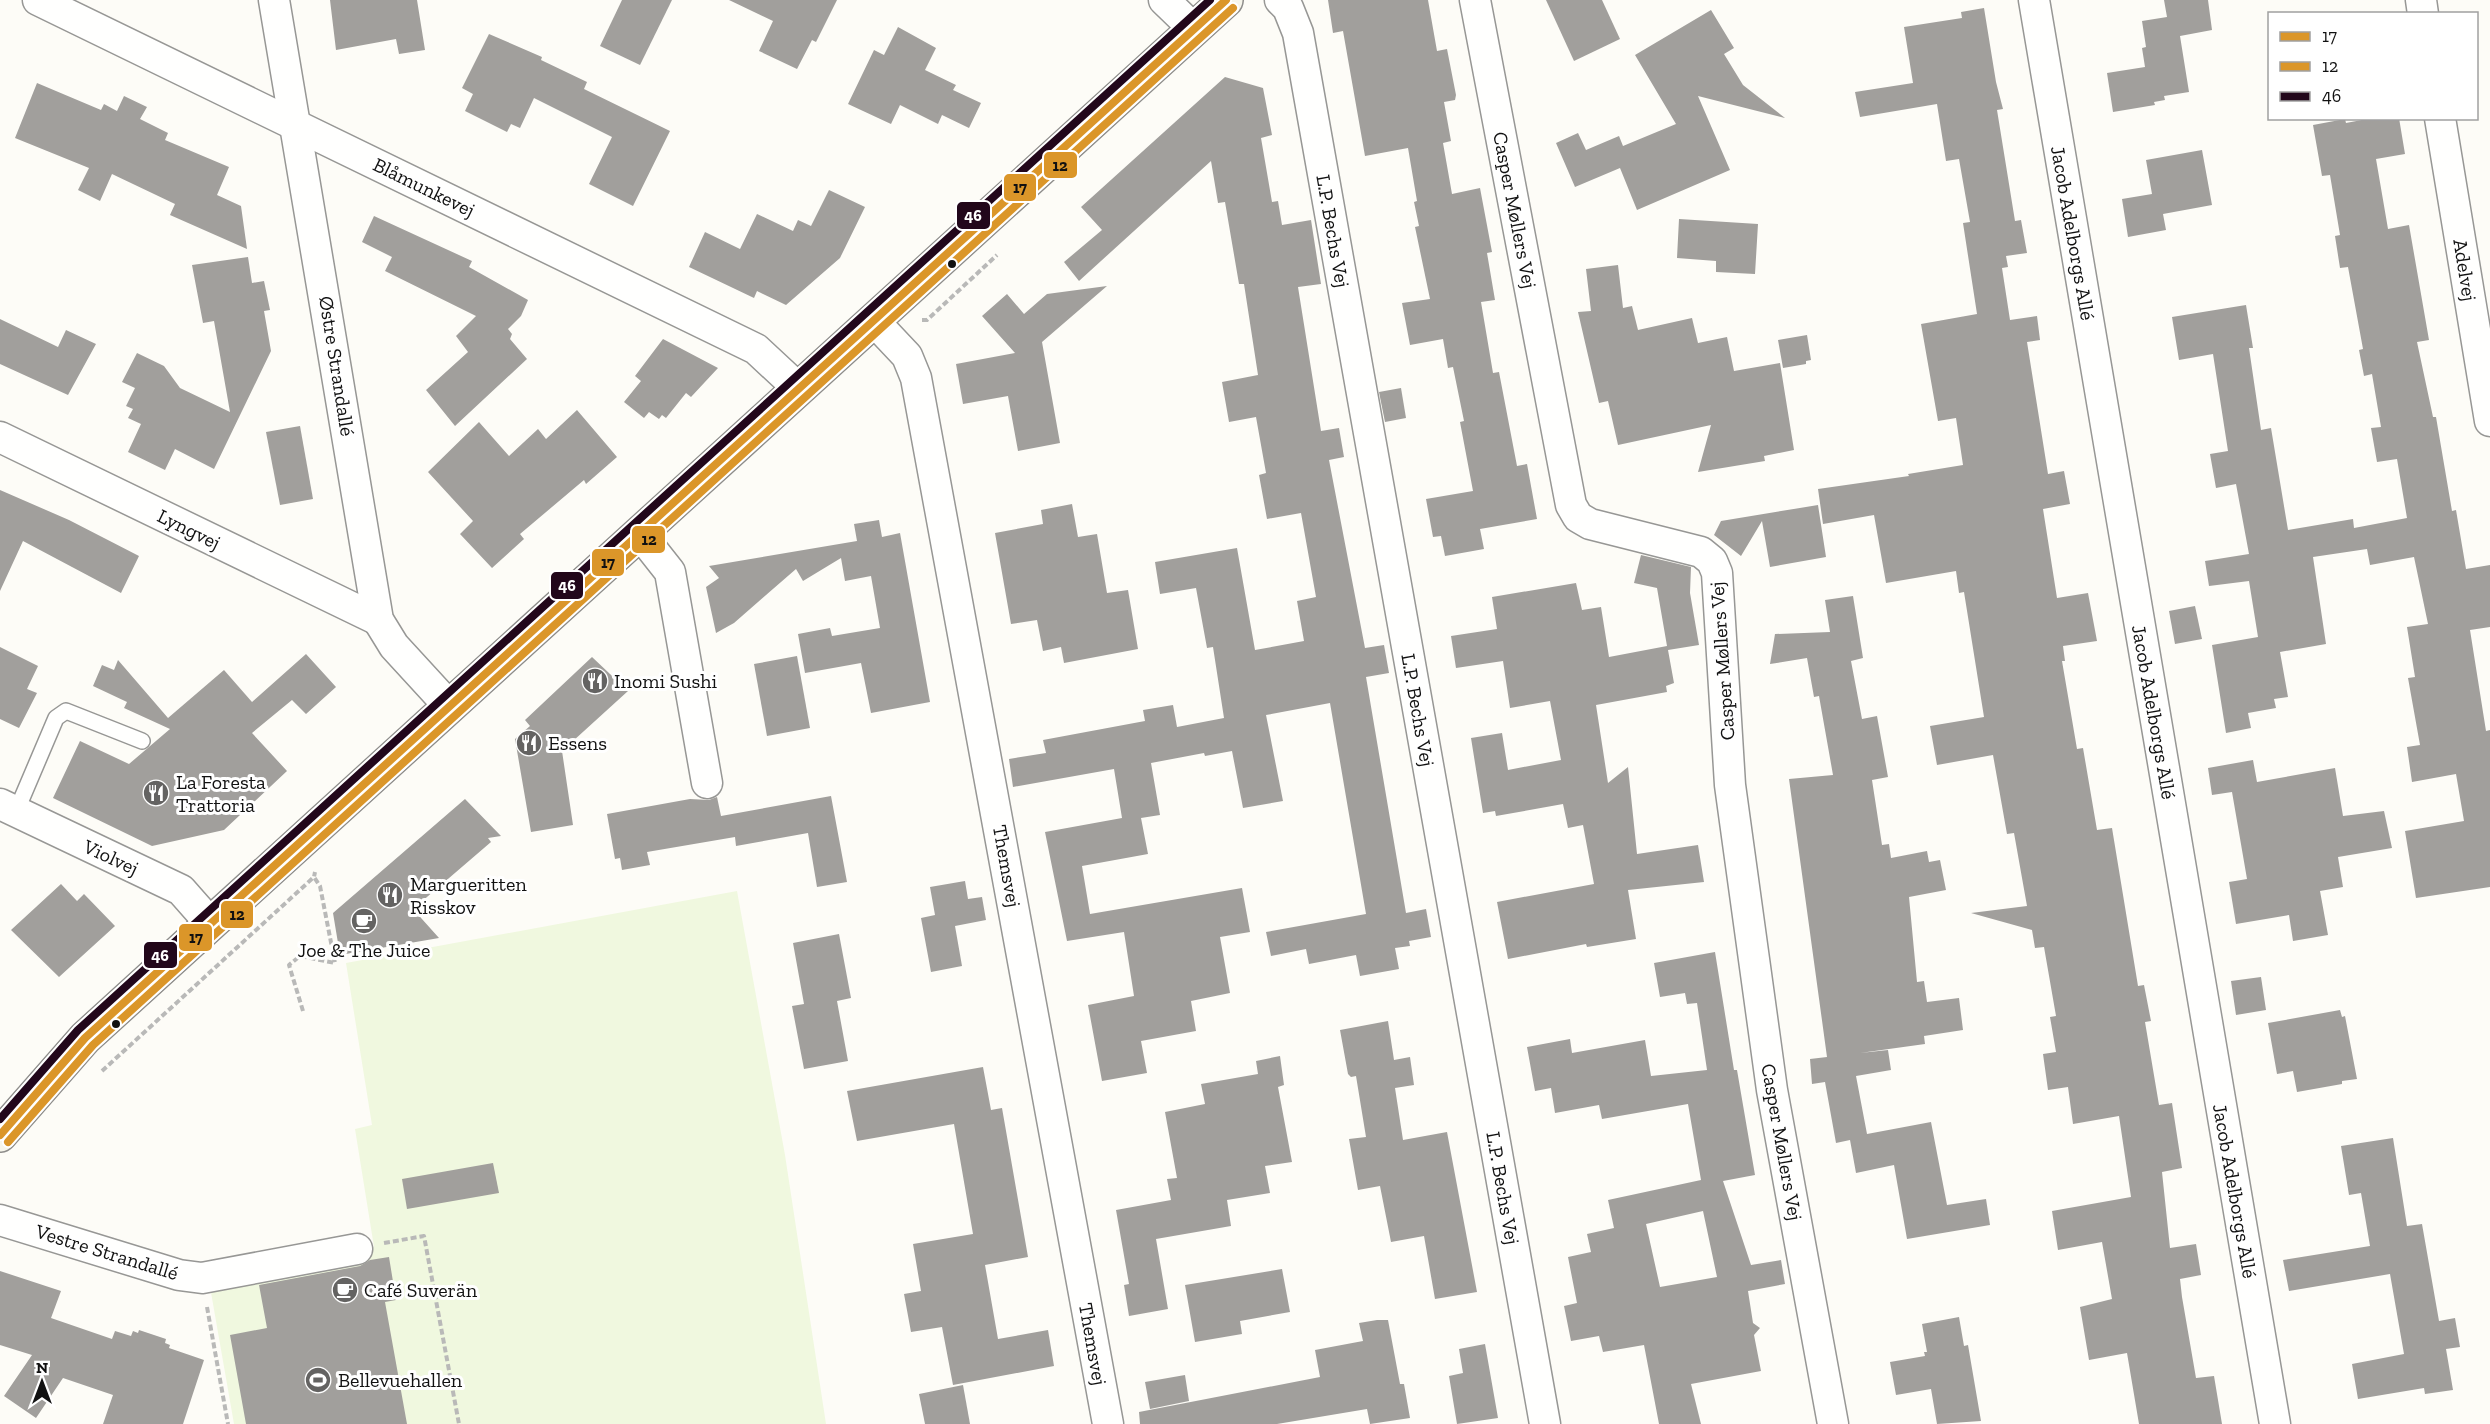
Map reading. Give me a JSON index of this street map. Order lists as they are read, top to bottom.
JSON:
{
  "streets": {
    "street": [
      "Blåmunkevej",
      "Casper Møllers Vej",
      "L.P. Bechs Vej",
      "Jacob Adelborgs Allé",
      "Adelvej",
      "Østre Strandallé",
      "Lyngvej",
      "Violvej",
      "Themsvej",
      "Vestre Strandallé"
    ]
  },
  "crossings": [
    ["Blåmunkevej", "Østre Strandallé"],
    ["Østre Strandallé", "Lyngvej"]
  ],
  "places": {
    "restaurant": [
      "Inomi Sushi",
      "Essens",
      "La Foresta Trattoria",
      "Margueritten Risskov"
    ],
    "cafe": ["Joe & The Juice", "Café Suverän"],
    "sports": ["Bellevuehallen"]
  },
  "lines": ["transit line 17", "transit line 46", "transit line 12"],
  "legend": ["17", "12", "46"],
  "north": "top"
}
